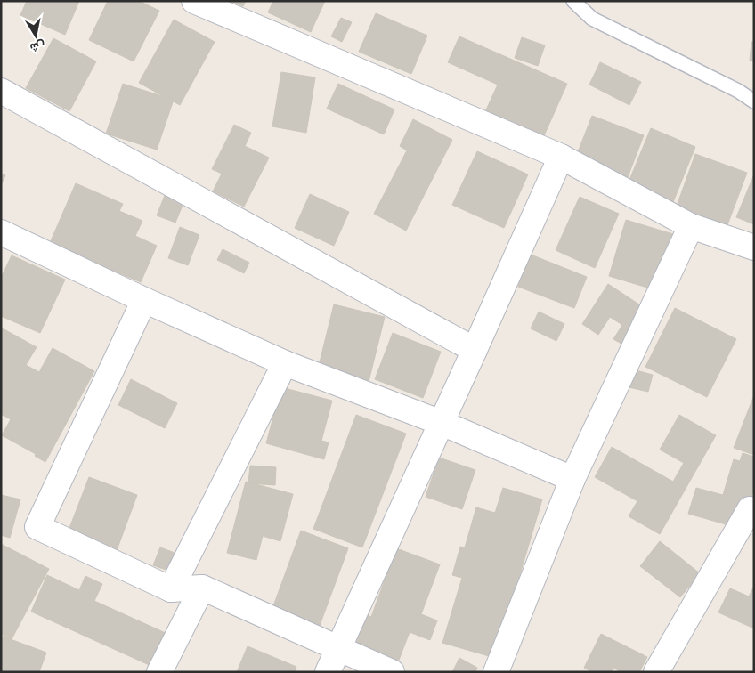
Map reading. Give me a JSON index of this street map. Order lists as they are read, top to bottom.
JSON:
{
  "north": "bottom"
}
